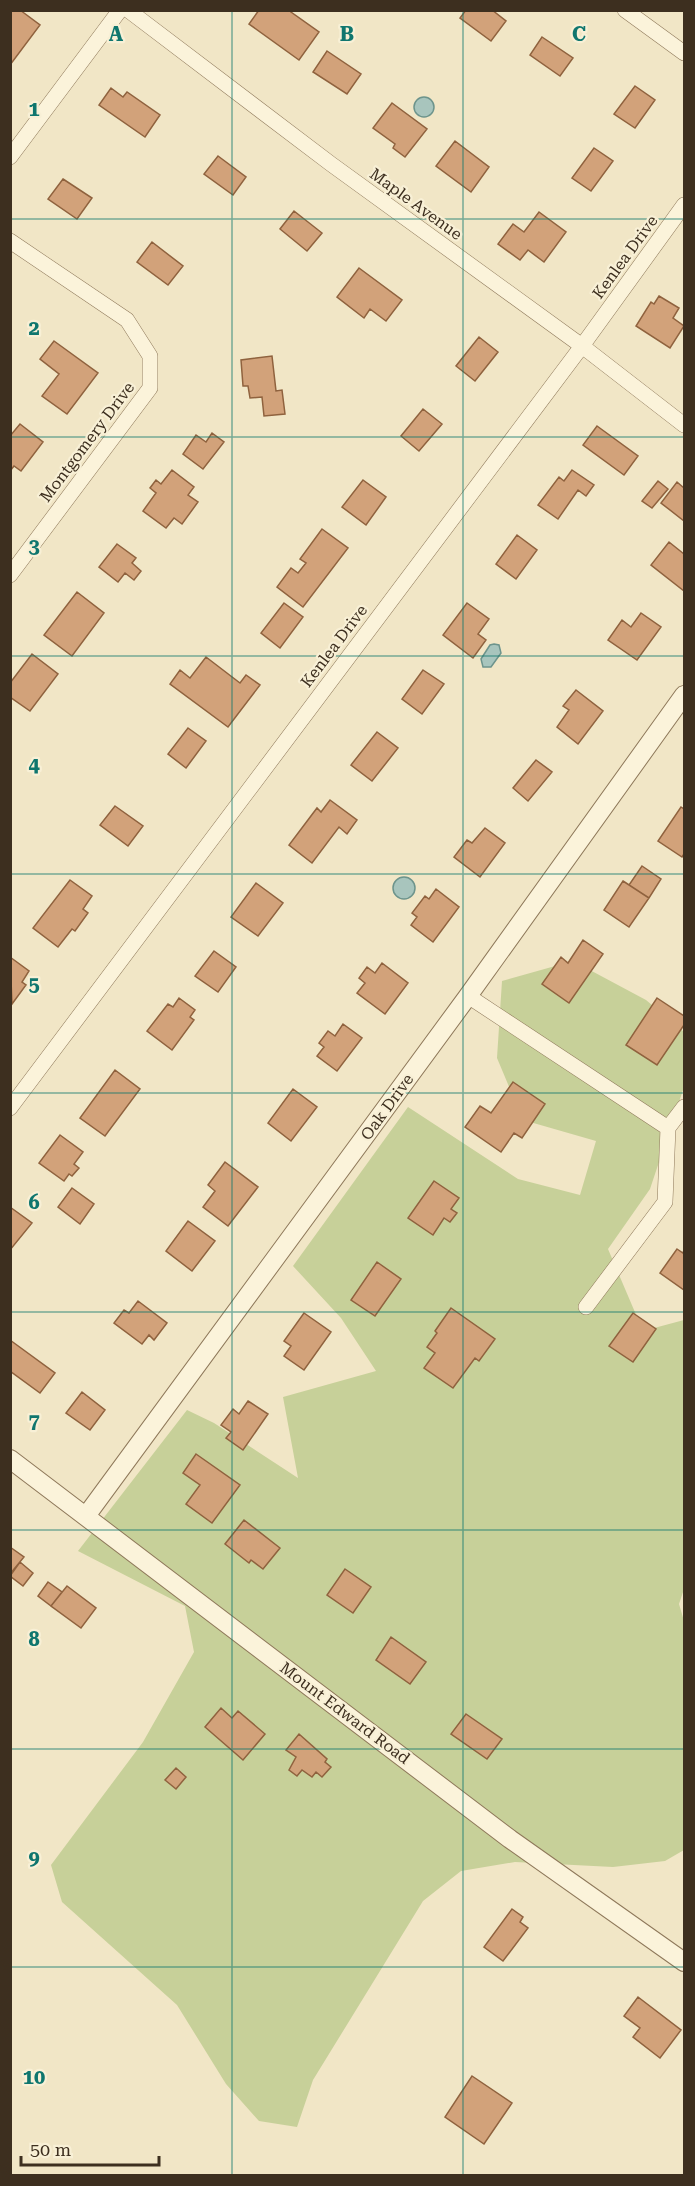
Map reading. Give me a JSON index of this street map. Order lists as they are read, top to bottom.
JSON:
{
  "streets": {
    "street": [
      "Maple Avenue",
      "Kenlea Drive",
      "Montgomery Drive",
      "Oak Drive",
      "Mount Edward Road"
    ]
  },
  "crossings": [
    ["Maple Avenue", "Kenlea Drive"],
    ["Oak Drive", "Mount Edward Road"]
  ],
  "scale_bar": "50 m",
  "grid": {
    "columns": ["A", "B", "C"],
    "rows": [
      "1",
      "2",
      "3",
      "4",
      "5",
      "6",
      "7",
      "8",
      "9",
      "10"
    ]
  }
}
